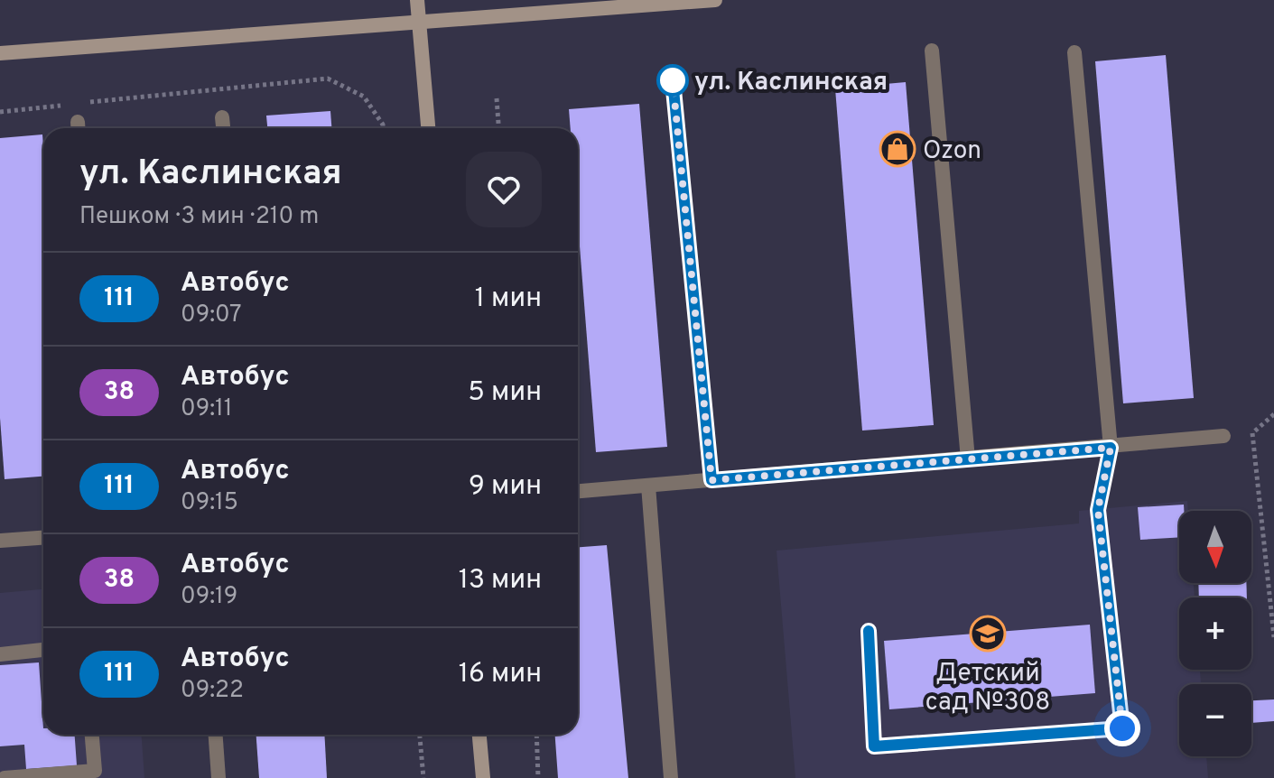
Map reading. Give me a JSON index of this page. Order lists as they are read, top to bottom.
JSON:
{
  "places": {
    "other": ["ул. Каслинская"],
    "shop": ["Ozon"],
    "school or university": ["Детский сад №308"]
  },
  "lines": ["bus line 111"],
  "north": "bottom",
  "page": {
    "heading": ["ул. Каслинская", "Пешком · 3 мин · 210 m"],
    "list": [
      {
        "mark": "111",
        "name": "Автобус",
        "note": "09:07",
        "value": "1 мин"
      },
      {
        "mark": "38",
        "name": "Автобус",
        "note": "09:11",
        "value": "5 мин"
      },
      {
        "mark": "111",
        "name": "Автобус",
        "note": "09:15",
        "value": "9 мин"
      },
      {
        "mark": "38",
        "name": "Автобус",
        "note": "09:19",
        "value": "13 мин"
      },
      {
        "mark": "111",
        "name": "Автобус",
        "note": "09:22",
        "value": "16 мин"
      }
    ],
    "map_buttons": ["+", "−"]
  }
}
